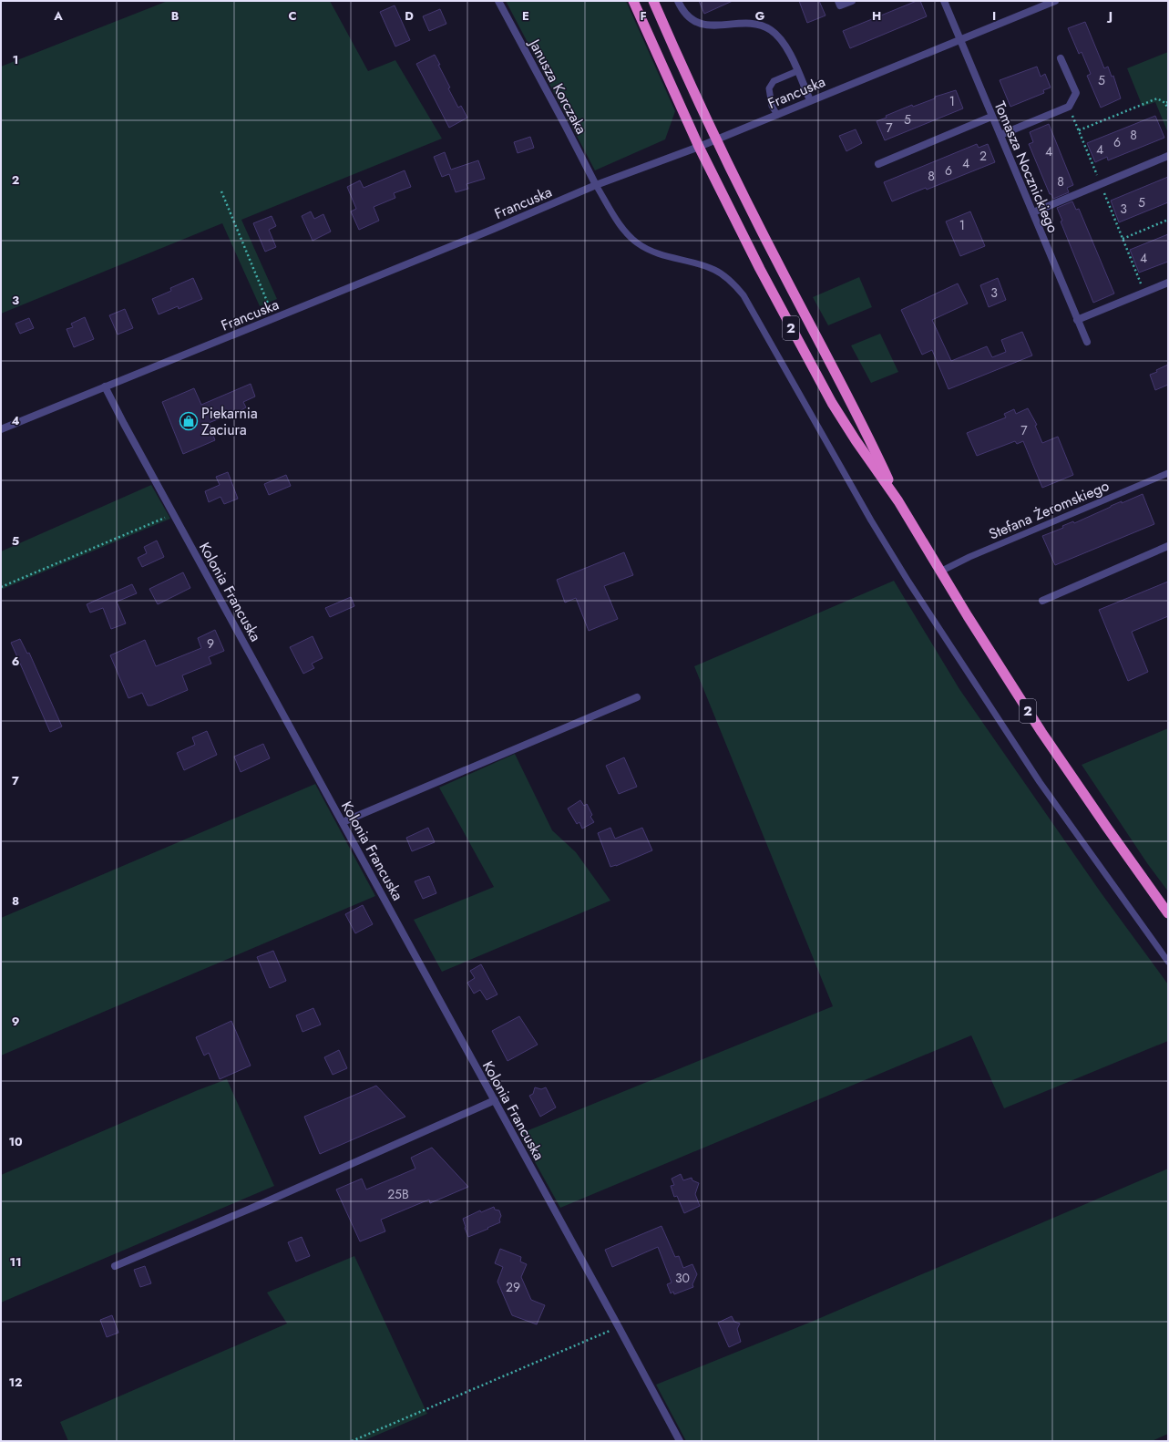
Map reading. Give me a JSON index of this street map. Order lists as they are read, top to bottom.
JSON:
{
  "streets": {
    "highway": ["2"],
    "street": [
      "Janusza Korczaka",
      "Francuska",
      "Tomasza Nocznickiego",
      "Kolonia Francuska"
    ],
    "lane": ["Stefana Żeromskiego"]
  },
  "crossings": [
    ["Janusza Korczaka", "Francuska"],
    ["Francuska", "Tomasza Nocznickiego"],
    ["Francuska", "2"],
    ["Francuska", "Kolonia Francuska"],
    ["2", "Stefana Żeromskiego"]
  ],
  "places": {
    "shop": ["Piekarnia Zaciura"]
  },
  "house_numbers": [
    "5",
    "1",
    "5",
    "7",
    "8",
    "6",
    "4",
    "4",
    "2",
    "4",
    "6",
    "8",
    "8",
    "5",
    "3",
    "1",
    "4",
    "3",
    "7",
    "9",
    "25B",
    "30",
    "29"
  ],
  "grid": {
    "columns": [
      "A",
      "B",
      "C",
      "D",
      "E",
      "F",
      "G",
      "H",
      "I",
      "J"
    ],
    "rows": [
      "1",
      "2",
      "3",
      "4",
      "5",
      "6",
      "7",
      "8",
      "9",
      "10",
      "11",
      "12"
    ]
  }
}
